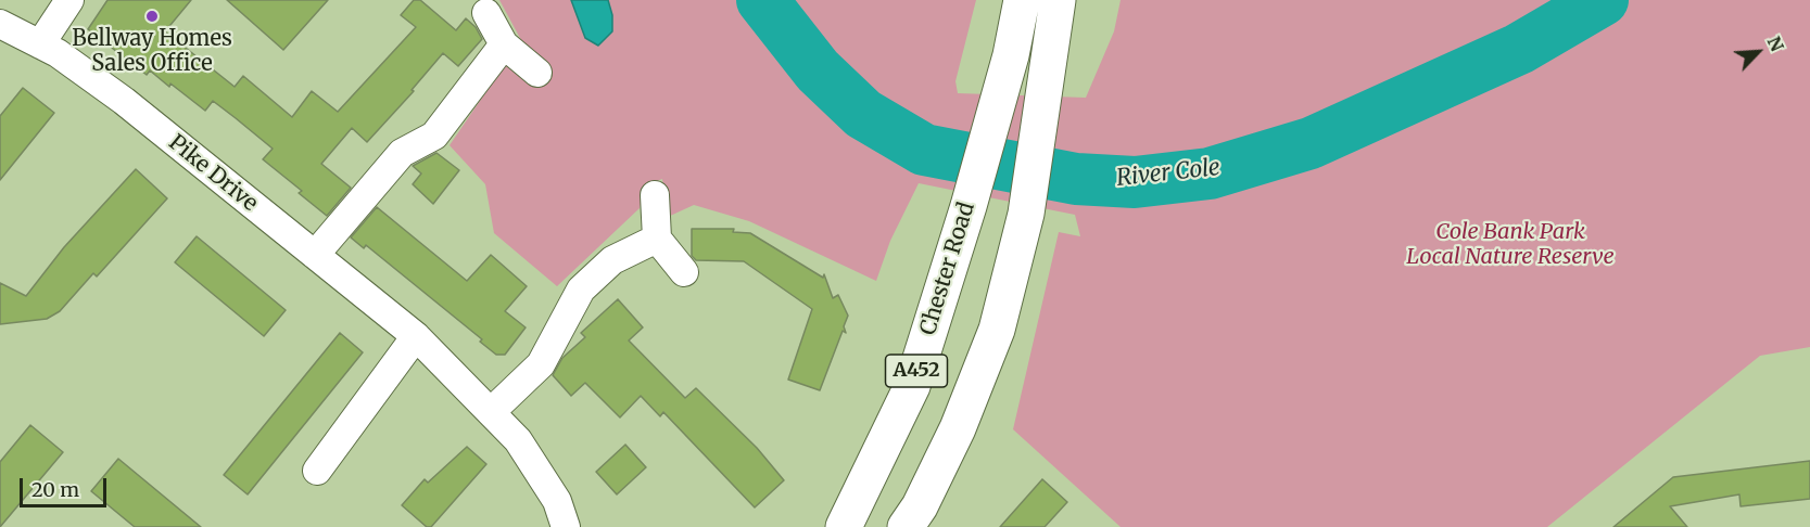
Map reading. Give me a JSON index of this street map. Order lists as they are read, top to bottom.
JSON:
{
  "streets": {
    "highway": ["Chester Road", "A452"],
    "street": ["Pike Drive"]
  },
  "water": ["River Cole"],
  "parks": ["Cole Bank Park Local Nature Reserve"],
  "places": ["Bellway Homes Sales Office"],
  "scale_bar": "20 m",
  "north": "top right"
}
